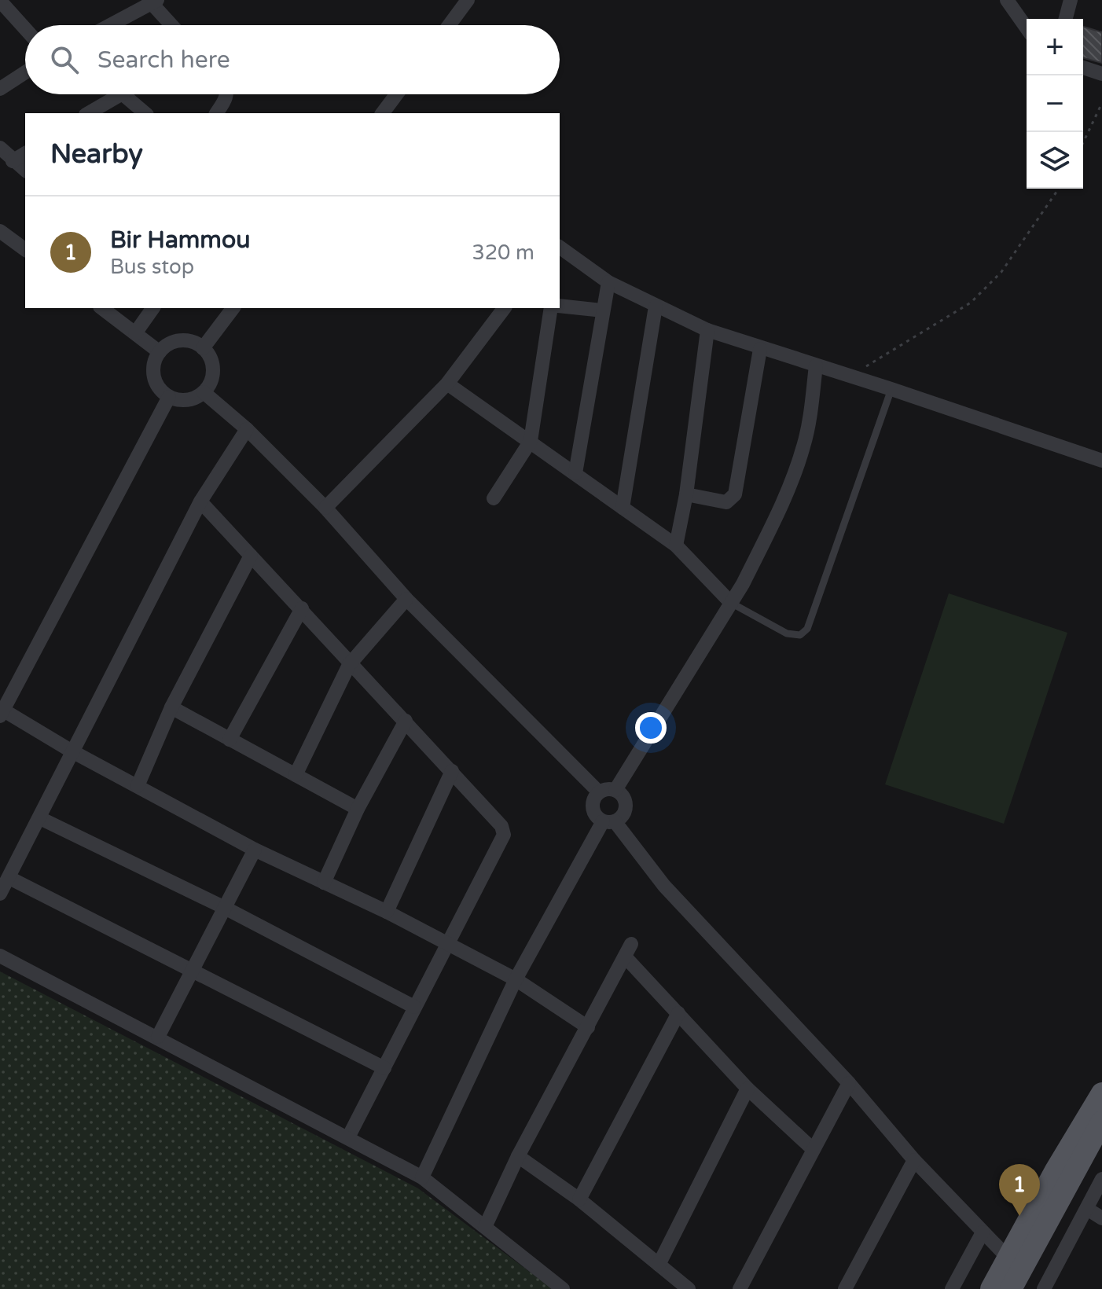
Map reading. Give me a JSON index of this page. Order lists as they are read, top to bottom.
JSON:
{
  "page": {
    "map_buttons": ["+", "−"],
    "search": "Search here",
    "heading": "Nearby",
    "list": [
      {
        "mark": "1",
        "name": "Bir Hammou",
        "note": "Bus stop",
        "value": "320 m"
      }
    ],
    "pins": "1"
  }
}
